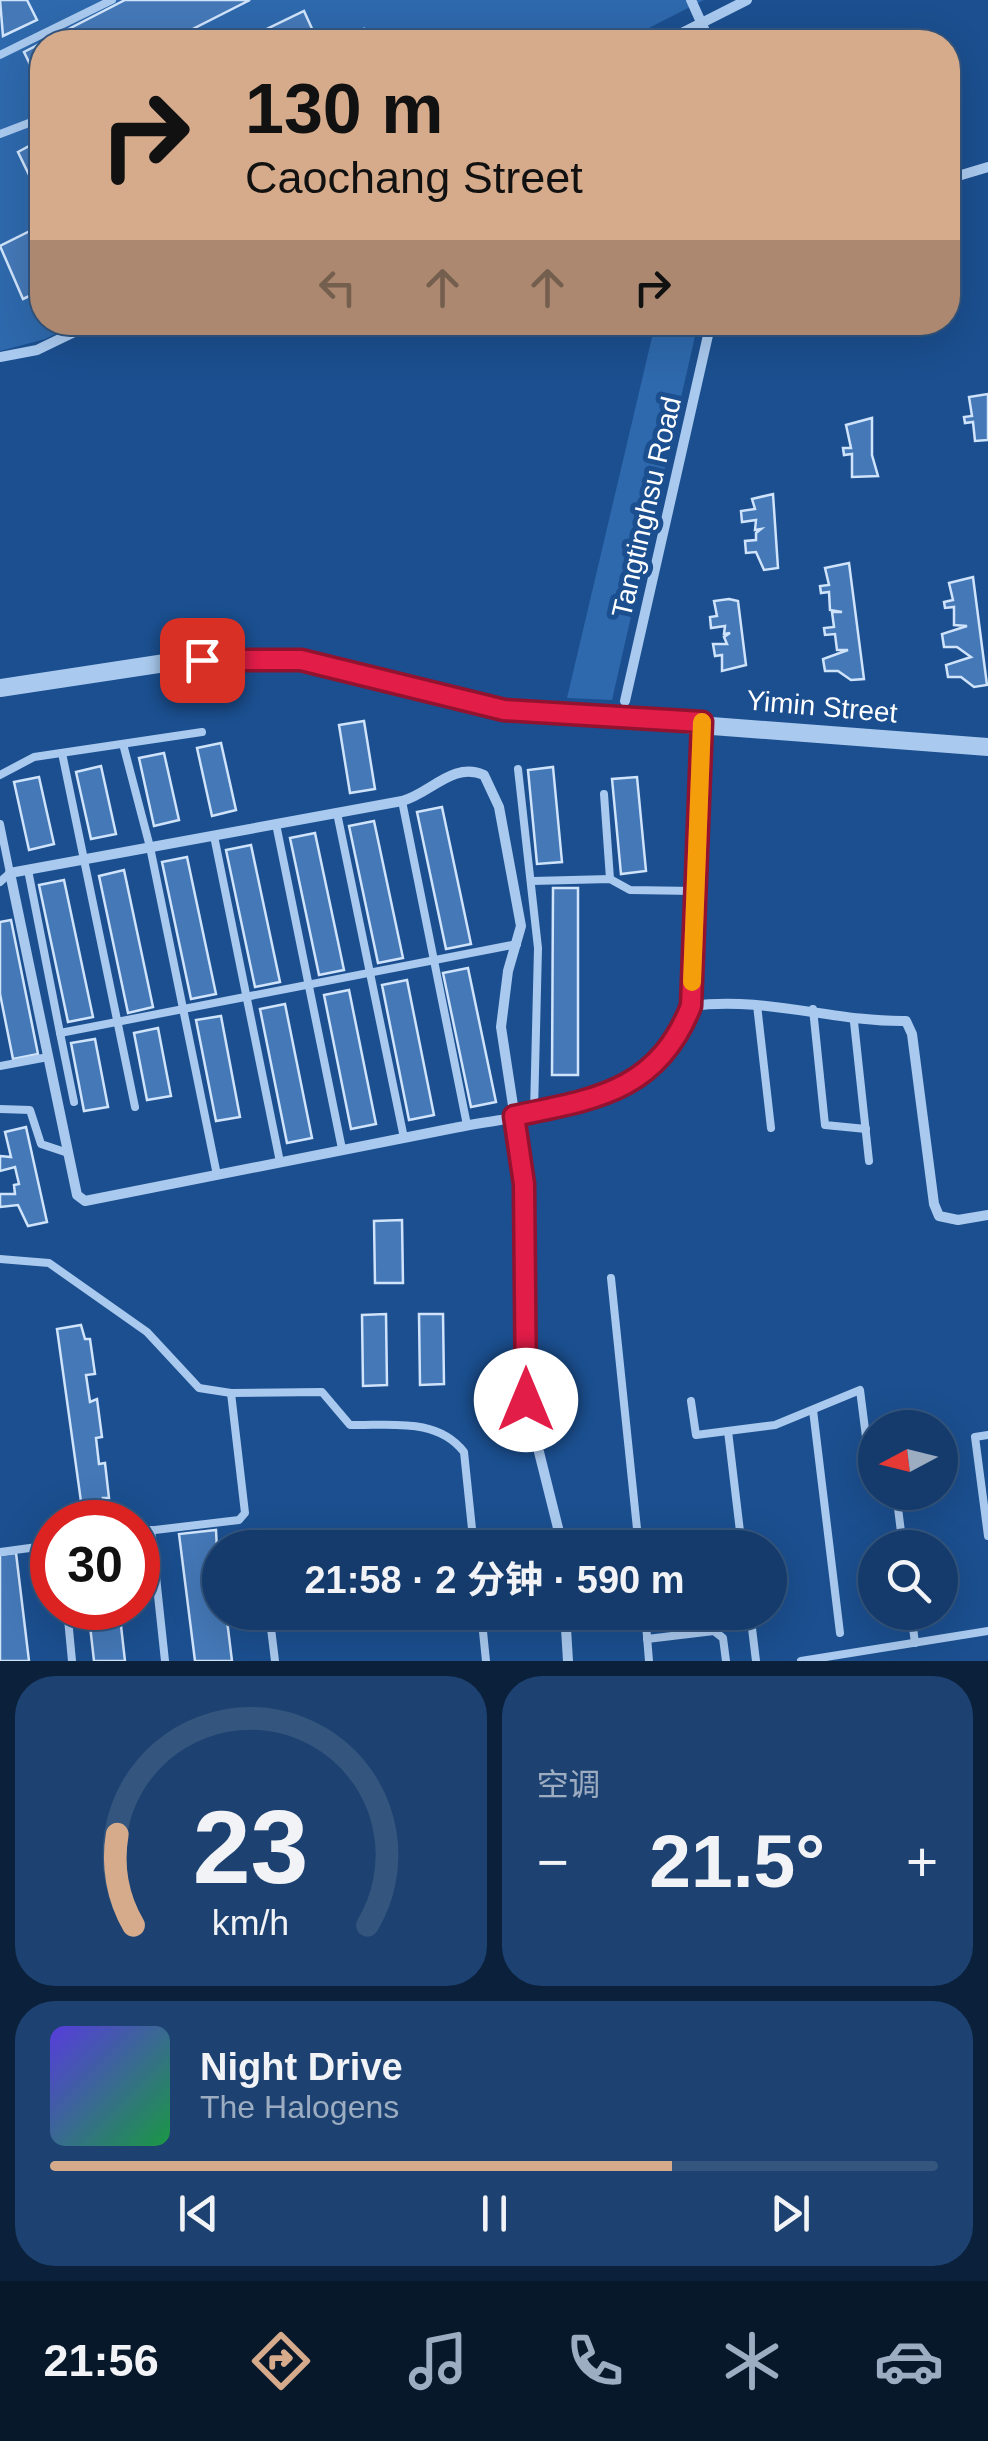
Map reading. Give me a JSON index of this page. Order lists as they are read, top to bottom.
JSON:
{
  "streets": {
    "street": ["Tangtinghsu Road", "Yimin Street"]
  },
  "north": "left",
  "page": {
    "turn": ["130 m", "Caochang Street"],
    "limit": "30",
    "trip": "21:58 · 2 分钟 · 590 m",
    "tile": "空调",
    "heat": ["−", "21.5°", "+"],
    "song": ["Night Drive", "The Halogens"],
    "tabs": "21:56",
    "gauge": ["23", "km/h"]
  }
}
